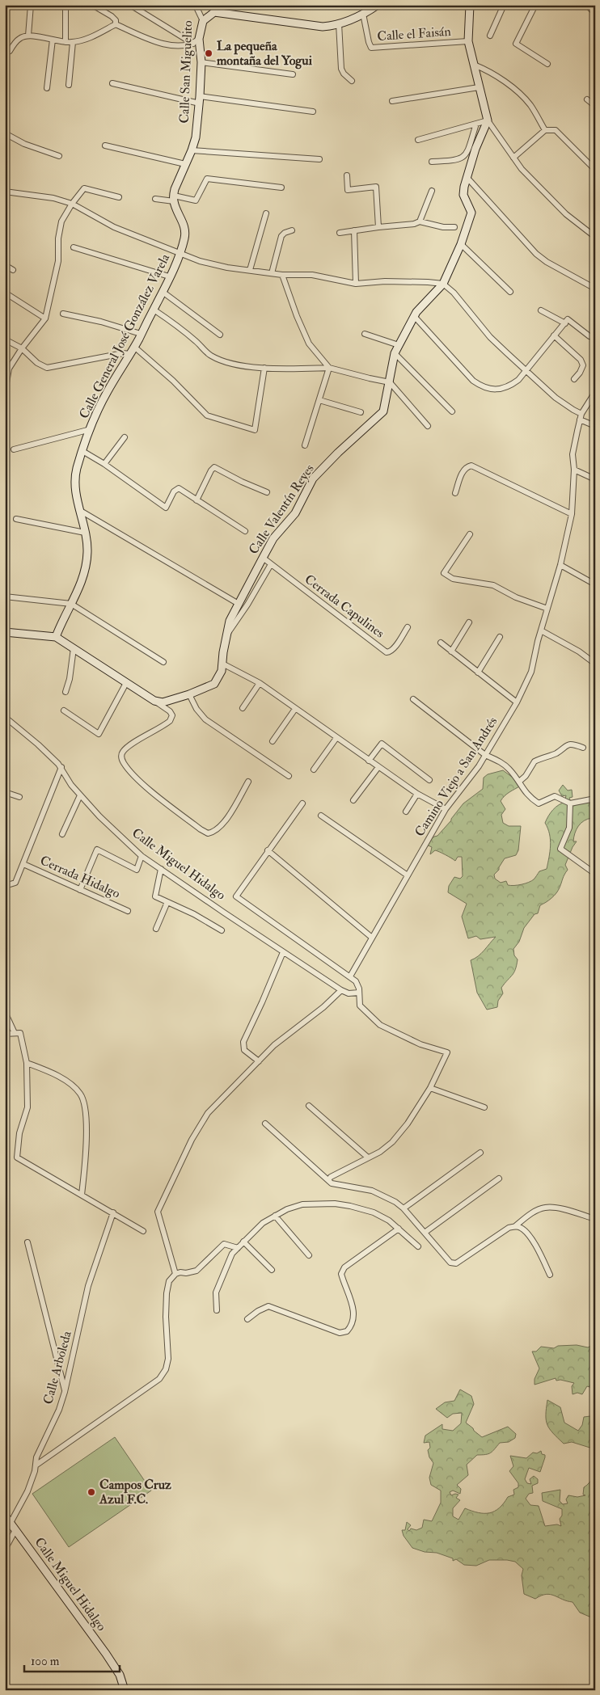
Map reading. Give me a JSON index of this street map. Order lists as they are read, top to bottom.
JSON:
{
  "streets": {
    "street": [
      "Calle el Faisán",
      "Calle San Miguelito",
      "Calle General José González Varela",
      "Calle Valentín Reyes",
      "Cerrada Capulines",
      "Camino Viejo a San Andrés",
      "Calle Miguel Hidalgo",
      "Cerrada Hidalgo",
      "Calle Arboleda"
    ]
  },
  "crossings": [
    ["Calle Valentín Reyes", "Cerrada Capulines"],
    ["Calle Miguel Hidalgo", "Calle Arboleda"]
  ],
  "places": ["La pequeña montaña del Yogui", "Campos Cruz Azul F.C."],
  "scale_bar": "100 m"
}
